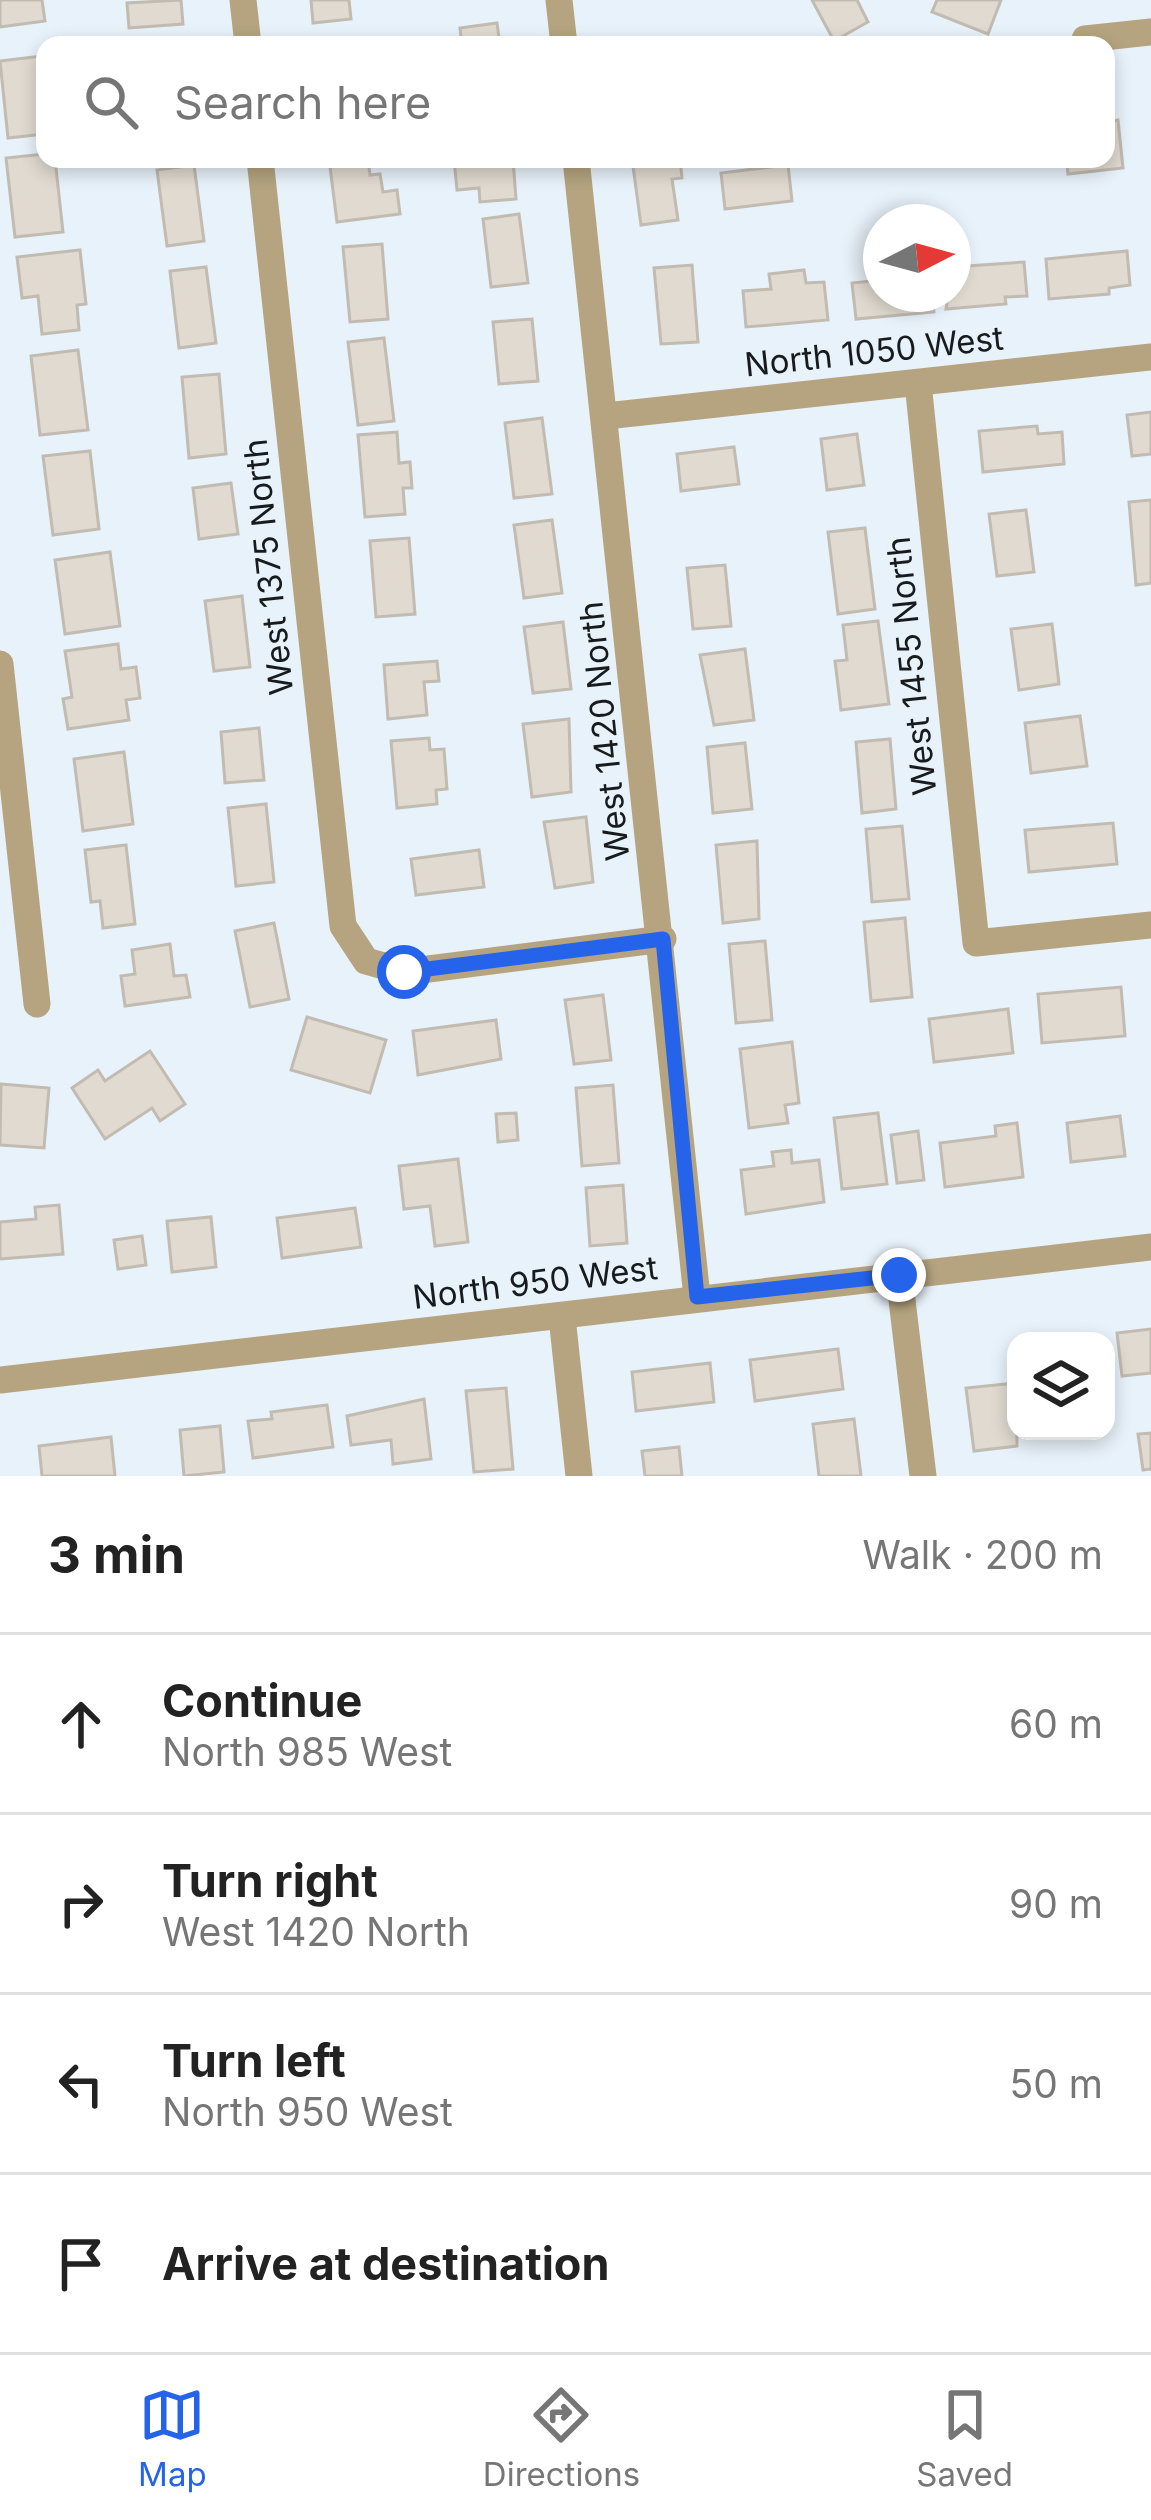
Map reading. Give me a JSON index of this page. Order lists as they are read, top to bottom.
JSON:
{
  "streets": {
    "street": [
      "North 1050 West",
      "West 1375 North",
      "West 1455 North",
      "West 1420 North",
      "North 950 West"
    ]
  },
  "crossings": [
    ["North 1050 West", "West 1455 North"],
    ["North 1050 West", "West 1420 North"],
    ["West 1375 North", "West 1420 North"],
    ["West 1420 North", "North 950 West"]
  ],
  "north": "right",
  "page": {
    "search": "Search here",
    "heading": ["3 min", "Walk · 200 m"],
    "list": [
      ["Continue", "North 985 West", "60 m"],
      ["Turn right", "West 1420 North", "90 m"],
      ["Turn left", "North 950 West", "50 m"],
      "Arrive at destination"
    ],
    "nav": ["Map", "Directions", "Saved"]
  }
}
